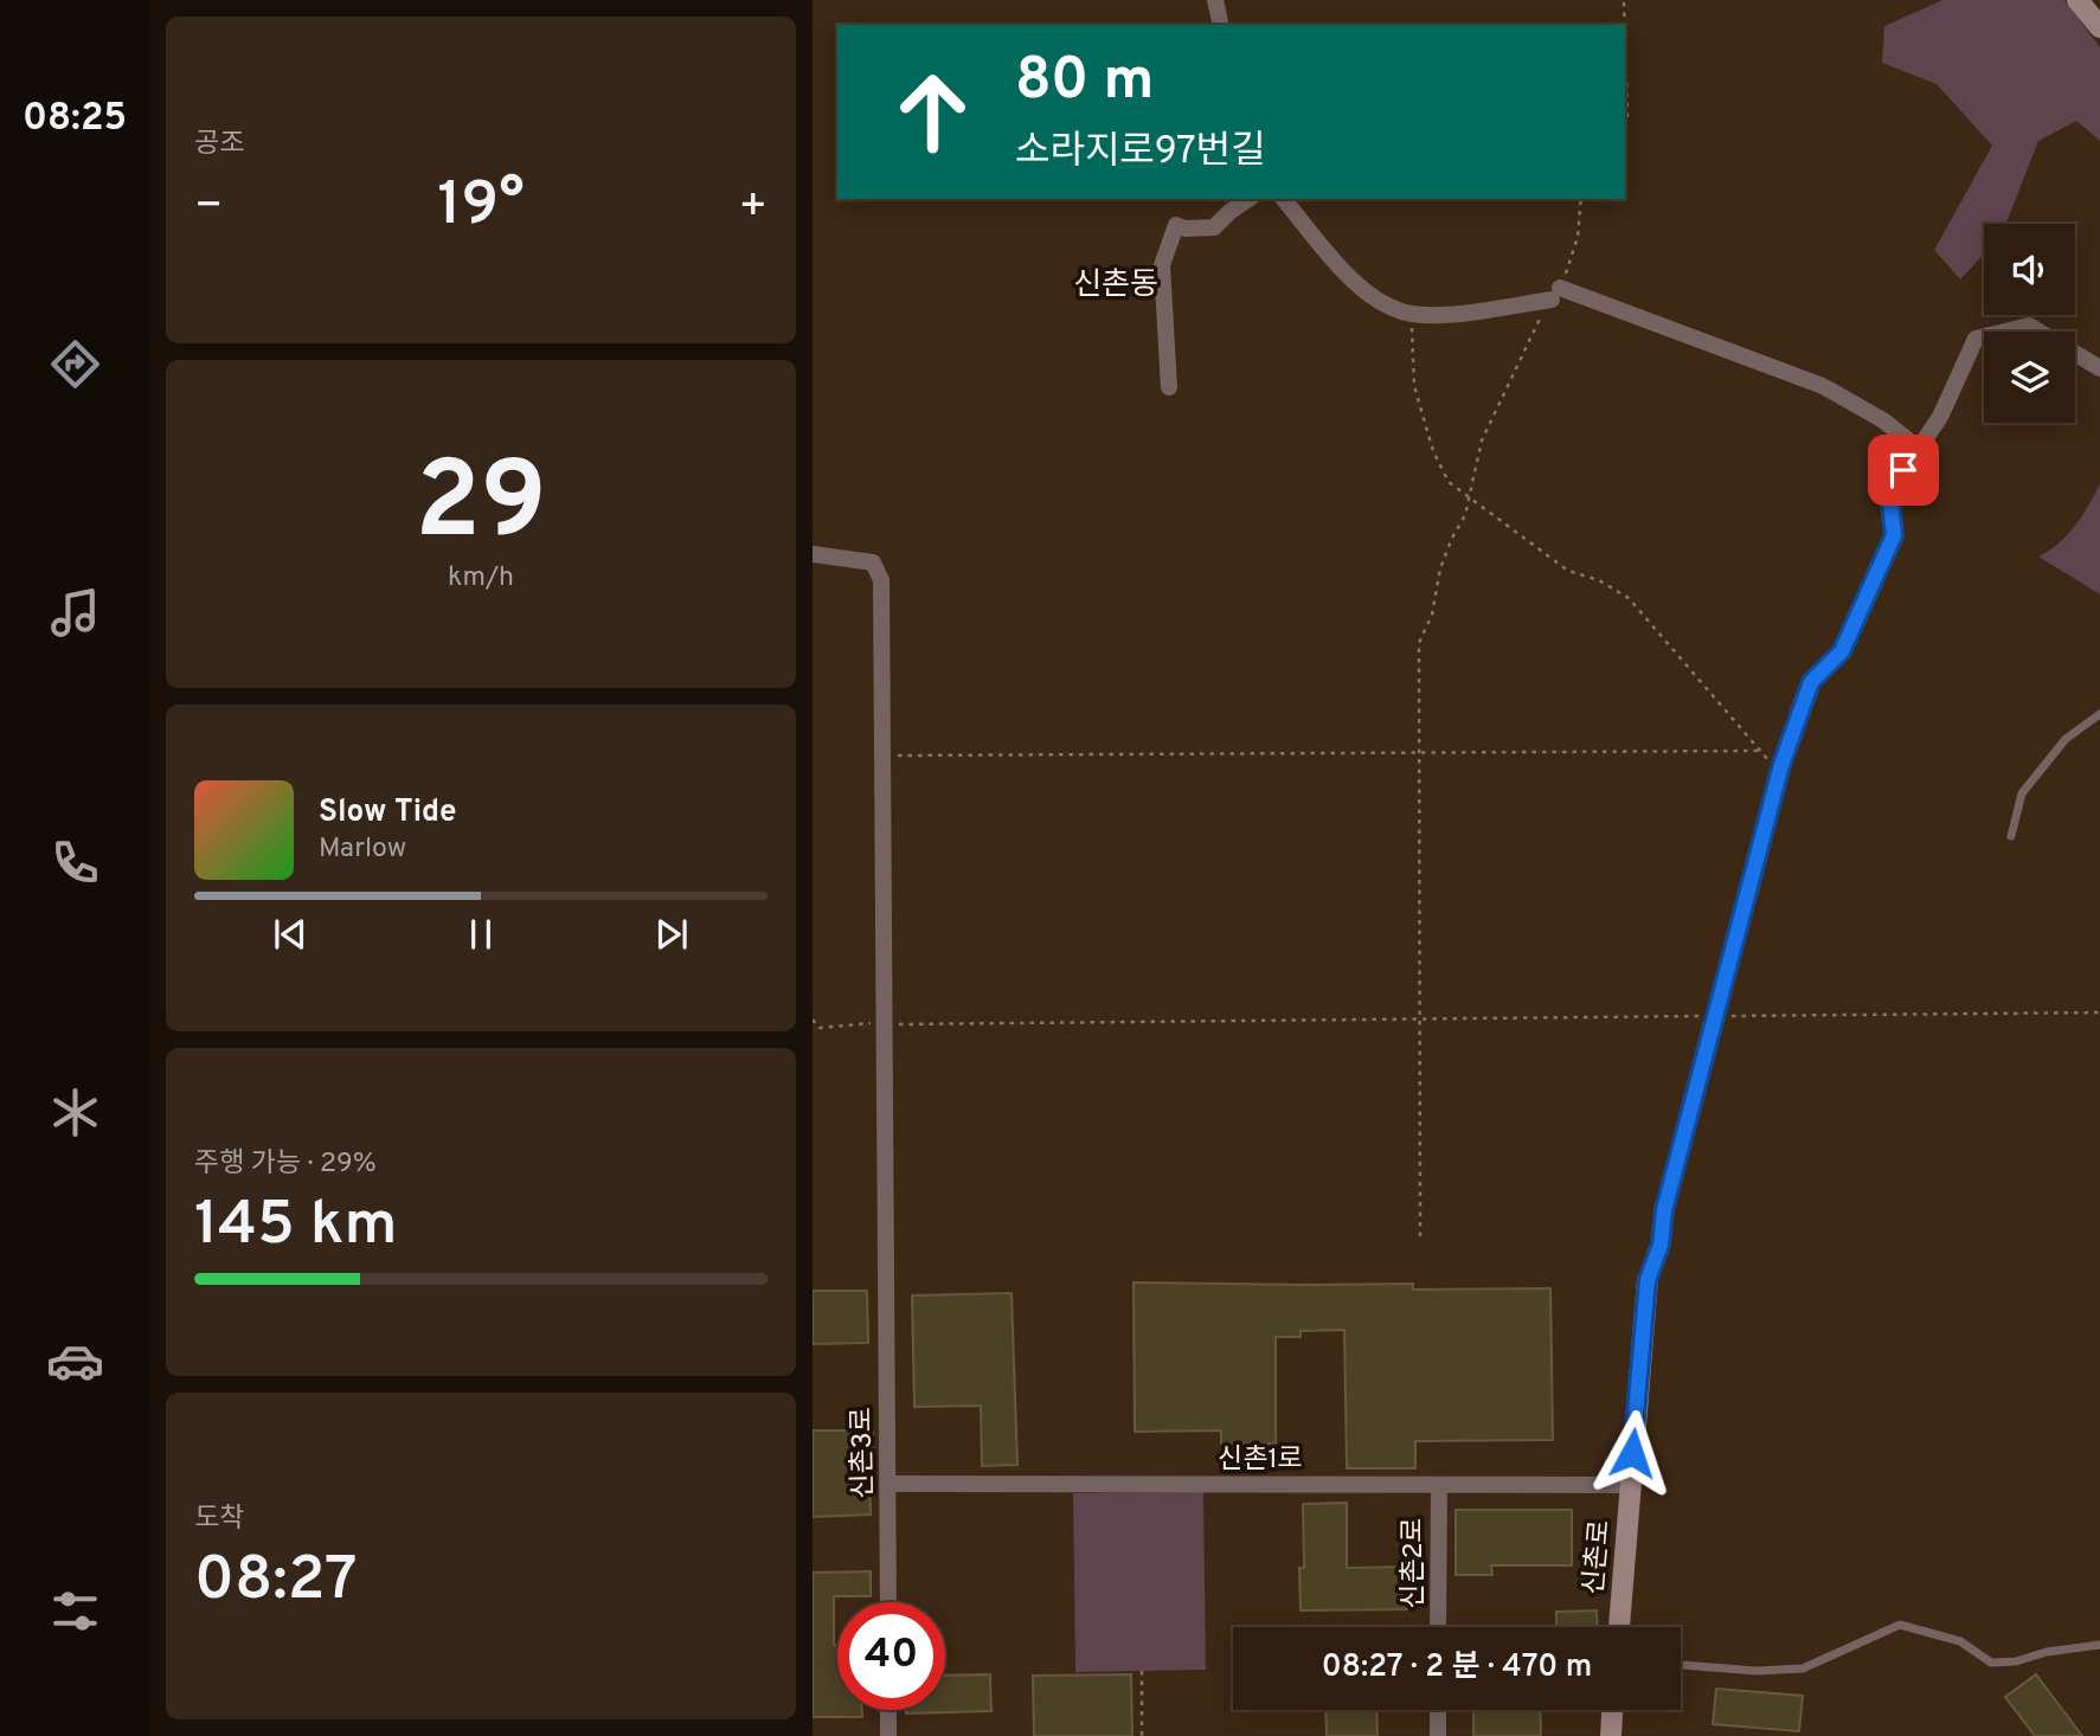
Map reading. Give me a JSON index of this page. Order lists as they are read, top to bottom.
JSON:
{
  "streets": {
    "street": [
      "신촌3로",
      "신촌1로",
      "신촌로",
      "신촌2로"
    ]
  },
  "crossings": [
    ["신촌3로", "신촌1로"],
    ["신촌1로", "신촌로"],
    ["신촌1로", "신촌2로"]
  ],
  "districts": ["신촌동"],
  "page": {
    "tabs": "08:25",
    "tile": [
      "공조",
      ["29", "km/h"],
      ["주행 가능 · 29%", "145 km"],
      ["도착", "08:27"]
    ],
    "turn": ["80 m", "소라지로97번길"],
    "heat": ["−", "19°", "+"],
    "song": ["Slow Tide", "Marlow"],
    "limit": "40",
    "trip": "08:27 · 2 분 · 470 m"
  }
}
